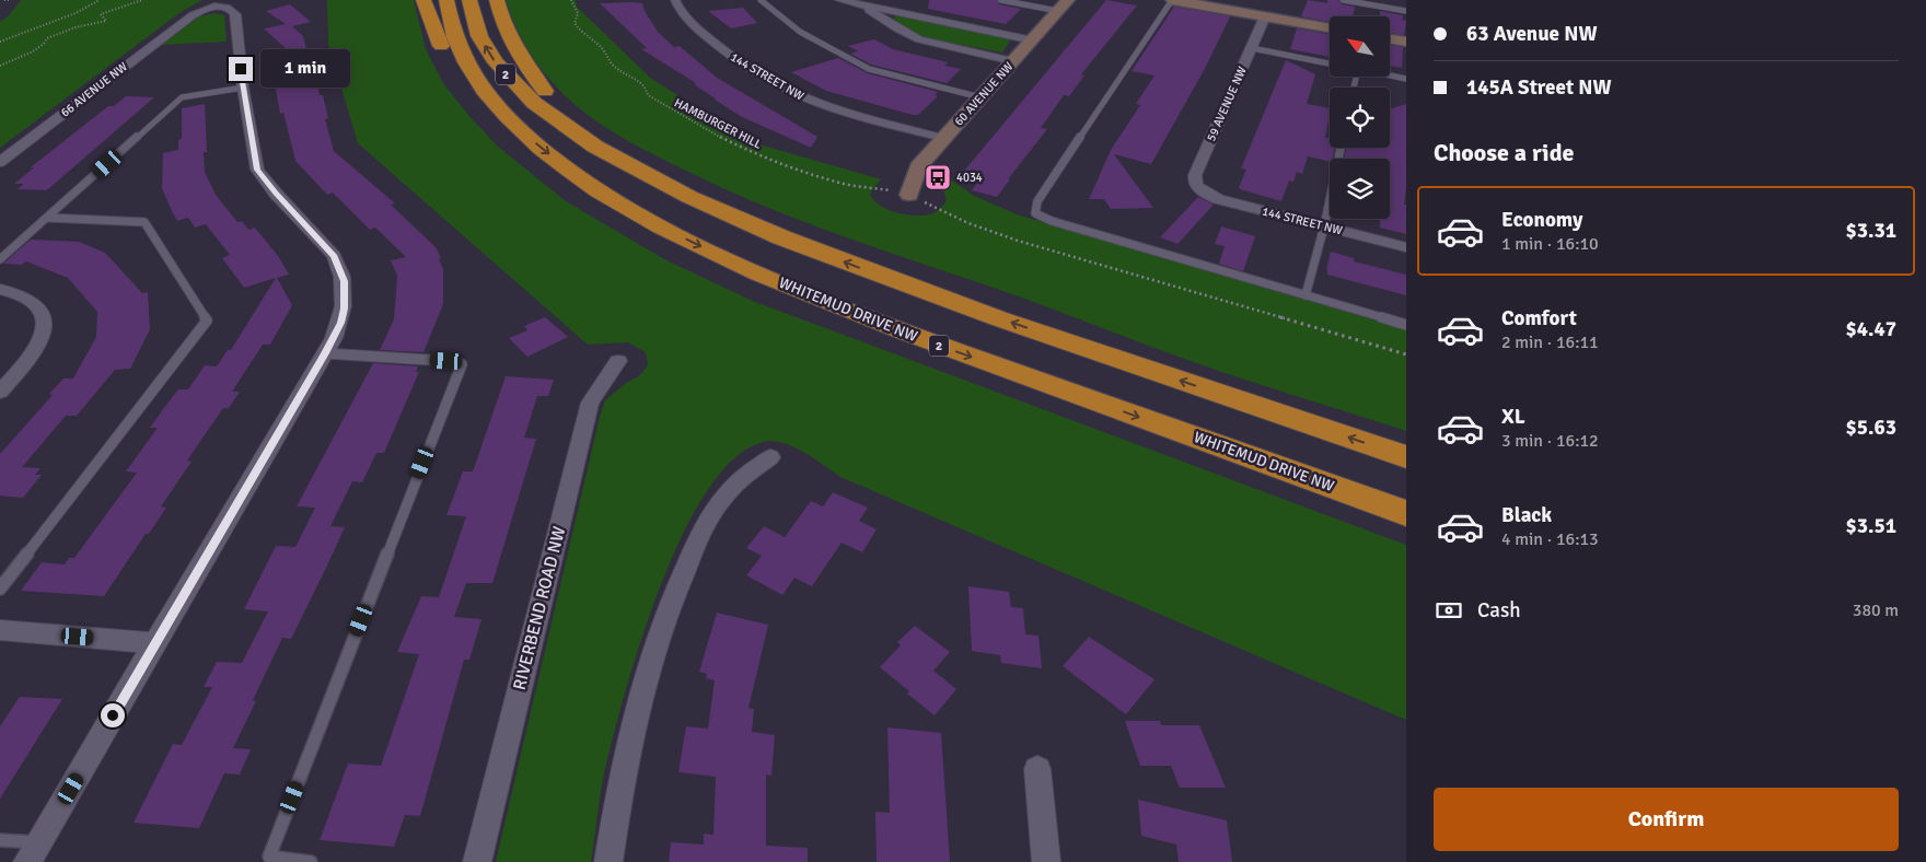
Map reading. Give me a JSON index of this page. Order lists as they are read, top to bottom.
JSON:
{
  "streets": {
    "highway": ["2", "WHITEMUD DRIVE NW"],
    "street": [
      "144 STREET NW",
      "66 AVENUE NW",
      "60 AVENUE NW",
      "59 AVENUE NW",
      "RIVERBEND ROAD NW"
    ],
    "path": ["HAMBURGER HILL"]
  },
  "crossings": [
    ["144 STREET NW", "60 AVENUE NW"],
    ["144 STREET NW", "59 AVENUE NW"],
    ["60 AVENUE NW", "HAMBURGER HILL"]
  ],
  "places": {
    "bus stop": ["4034"]
  },
  "north": "top left",
  "page": {
    "banner": ["63 Avenue NW", "145A Street NW"],
    "bubble": "1 min",
    "heading": "Choose a ride",
    "list": [
      {
        "name": "Economy",
        "note": "1 min · 16:10",
        "value": "$3.31"
      },
      {
        "name": "Comfort",
        "note": "2 min · 16:11",
        "value": "$4.47"
      },
      {
        "name": "XL",
        "note": "3 min · 16:12",
        "value": "$5.63"
      },
      {
        "name": "Black",
        "note": "4 min · 16:13",
        "value": "$3.51"
      }
    ],
    "pay": ["Cash", "380 m"],
    "buttons": "Confirm"
  }
}
